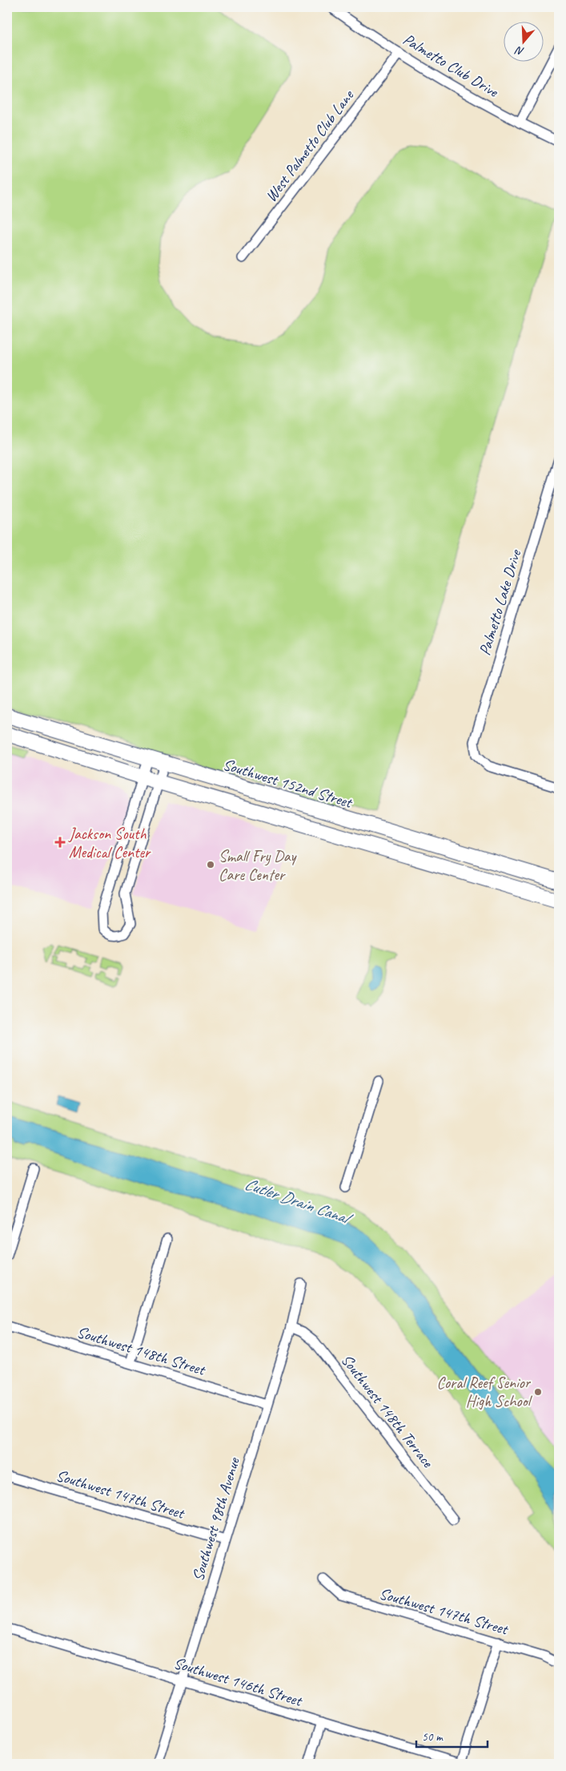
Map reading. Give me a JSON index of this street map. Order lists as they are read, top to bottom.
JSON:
{
  "streets": {
    "main road": ["Southwest 152nd Street"],
    "street": [
      "Palmetto Club Drive",
      "West Palmetto Club Lane",
      "Palmetto Lake Drive",
      "Southwest 148th Street",
      "Southwest 148th Terrace",
      "Southwest 147th Street",
      "Southwest 98th Avenue",
      "Southwest 146th Street"
    ]
  },
  "crossings": [
    ["Palmetto Club Drive", "West Palmetto Club Lane"],
    ["Southwest 148th Street", "Southwest 98th Avenue"],
    ["Southwest 148th Terrace", "Southwest 98th Avenue"],
    ["Southwest 147th Street", "Southwest 98th Avenue"],
    ["Southwest 98th Avenue", "Southwest 146th Street"]
  ],
  "water": ["Cutler Drain Canal"],
  "places": {
    "health": ["Jackson South Medical Center"],
    "other": ["Small Fry Day Care Center", "Coral Reef Senior High School"]
  },
  "scale_bar": "50 m",
  "north": "bottom"
}
